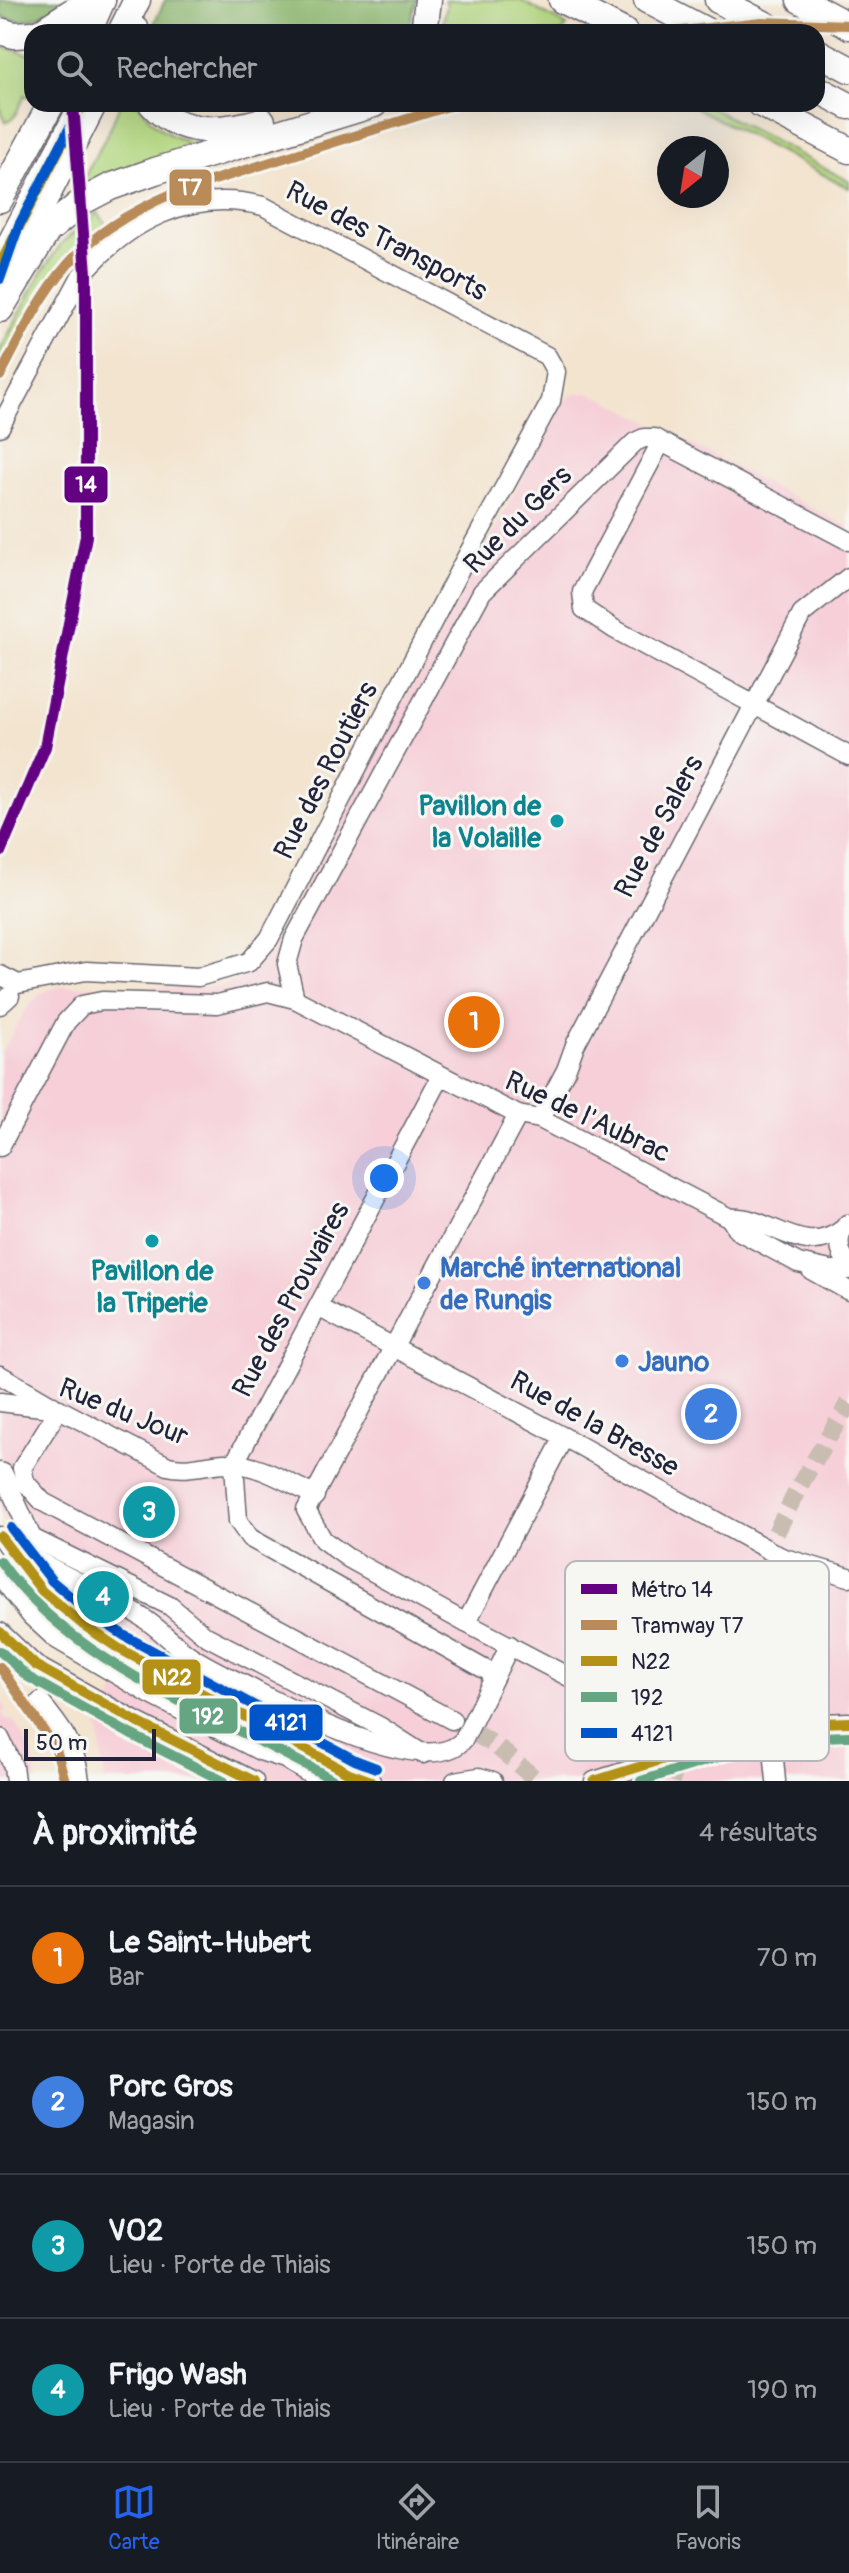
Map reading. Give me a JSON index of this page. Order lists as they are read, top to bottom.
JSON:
{
  "streets": {
    "street": [
      "Rue des Transports",
      "Rue du Gers",
      "Rue des Routiers",
      "Rue de Salers",
      "Rue de l'Aubrac",
      "Rue des Prouvaires",
      "Rue du Jour",
      "Rue de la Bresse"
    ]
  },
  "crossings": [
    ["Rue des Transports", "Rue des Routiers"],
    ["Rue du Gers", "Rue de l'Aubrac"],
    ["Rue de Salers", "Rue de l'Aubrac"],
    ["Rue de l'Aubrac", "Rue des Prouvaires"],
    ["Rue des Prouvaires", "Rue du Jour"],
    ["Rue des Prouvaires", "Rue de la Bresse"]
  ],
  "places": [
    "Pavillon de la Volaille",
    "Pavillon de la Triperie",
    "Marché international de Rungis",
    "Jauno"
  ],
  "lines": [
    "tram line T7",
    "metro line 14",
    "transit line N22",
    "transit line 4121",
    "transit line 192"
  ],
  "legend": [
    "Métro 14",
    "Tramway T7",
    "N22",
    "192",
    "4121"
  ],
  "scale_bar": "50 m",
  "north": "bottom left",
  "page": {
    "search": "Rechercher",
    "pins": [
      "1",
      "2",
      "3",
      "4"
    ],
    "scale": "50 m",
    "heading": ["À proximité", "4 résultats"],
    "list": [
      {
        "mark": "1",
        "name": "Le Saint-Hubert",
        "note": "Bar",
        "value": "70 m"
      },
      {
        "mark": "2",
        "name": "Porc Gros",
        "note": "Magasin",
        "value": "150 m"
      },
      {
        "mark": "3",
        "name": "V02",
        "note": "Lieu · Porte de Thiais",
        "value": "150 m"
      },
      {
        "mark": "4",
        "name": "Frigo Wash",
        "note": "Lieu · Porte de Thiais",
        "value": "190 m"
      }
    ],
    "nav": ["Carte", "Itinéraire", "Favoris"]
  }
}
